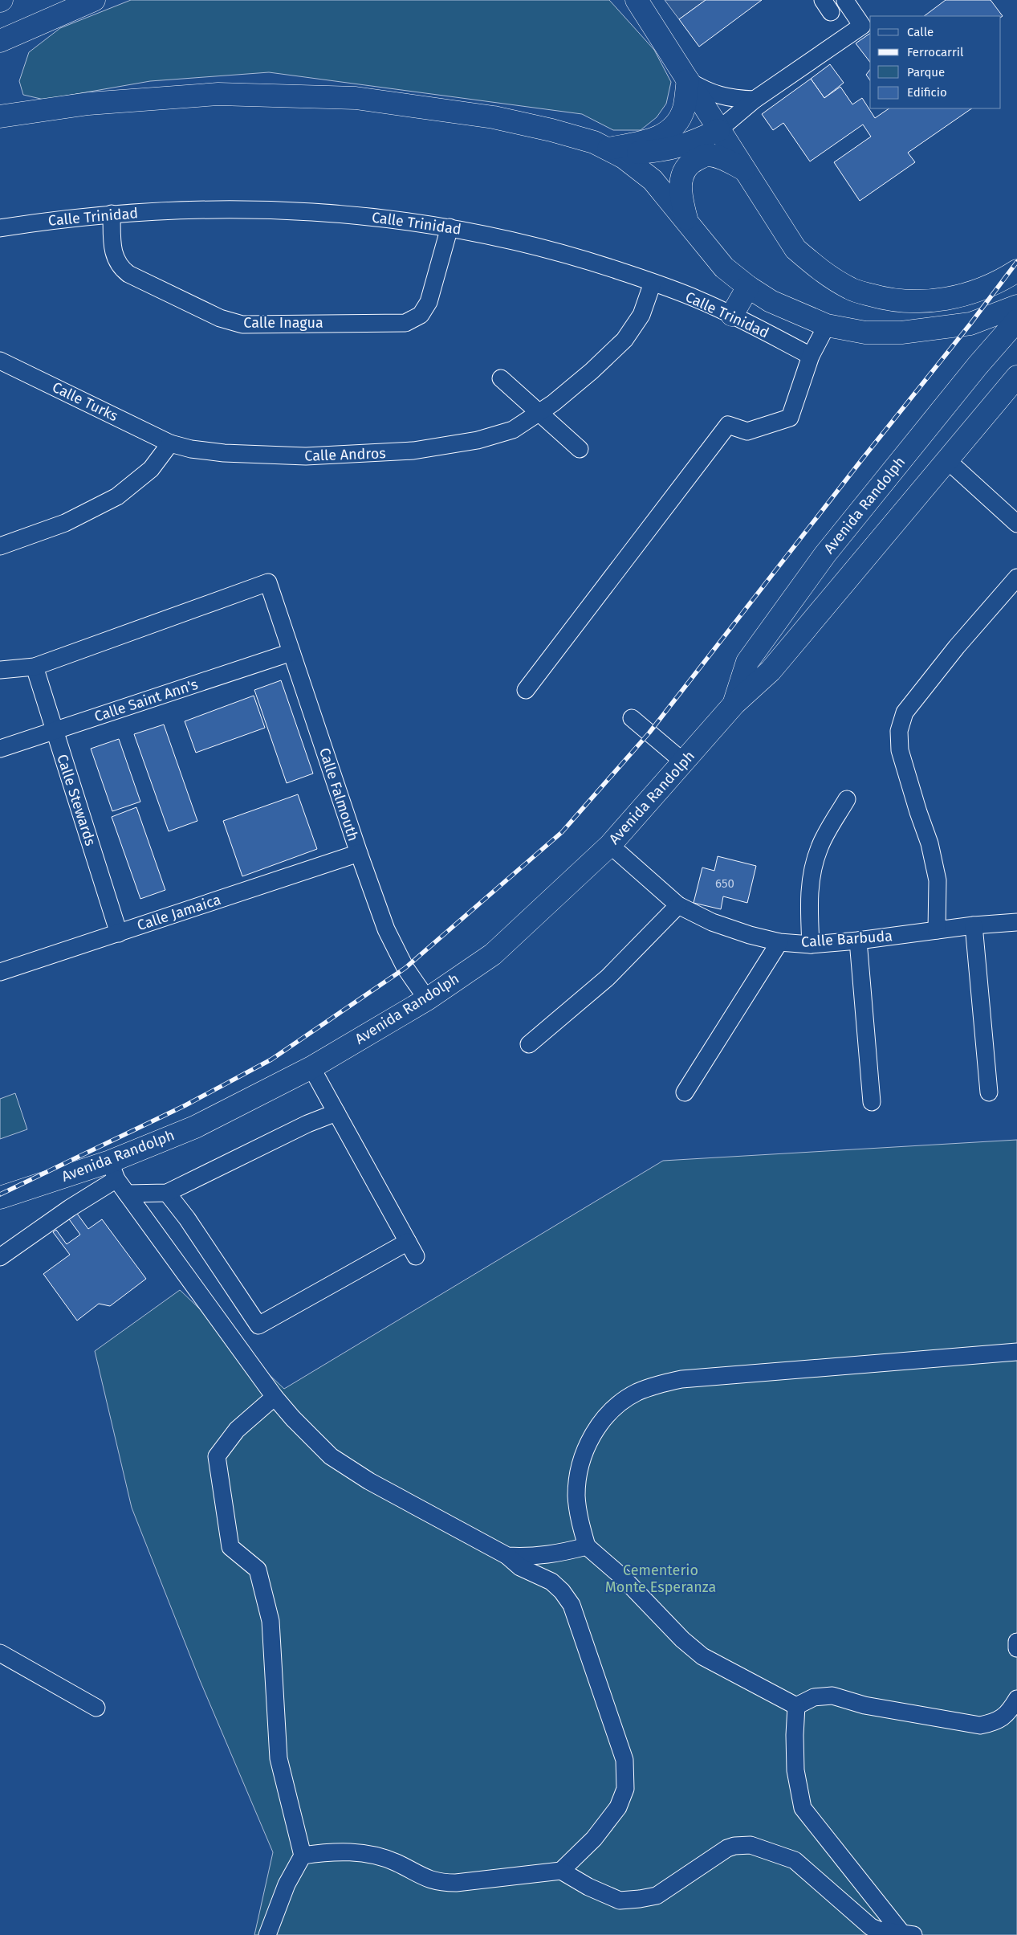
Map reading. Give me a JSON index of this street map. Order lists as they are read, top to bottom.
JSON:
{
  "streets": {
    "main road": ["Avenida Randolph"],
    "street": [
      "Calle Trinidad",
      "Calle Inagua",
      "Calle Turks",
      "Calle Andros",
      "Calle Saint Ann's",
      "Calle Falmouth",
      "Calle Stewards",
      "Calle Jamaica",
      "Calle Barbuda"
    ]
  },
  "crossings": [
    ["Calle Trinidad", "Calle Inagua"],
    ["Calle Trinidad", "Calle Andros"],
    ["Calle Turks", "Calle Andros"],
    ["Avenida Randolph", "Calle Falmouth"],
    ["Avenida Randolph", "Calle Barbuda"],
    ["Calle Saint Ann's", "Calle Falmouth"],
    ["Calle Saint Ann's", "Calle Stewards"],
    ["Calle Falmouth", "Calle Stewards"],
    ["Calle Falmouth", "Calle Jamaica"],
    ["Calle Stewards", "Calle Jamaica"]
  ],
  "parks": ["Cementerio Monte Esperanza"],
  "house_numbers": ["650"],
  "legend": [
    "Calle",
    "Ferrocarril",
    "Parque",
    "Edificio"
  ]
}
